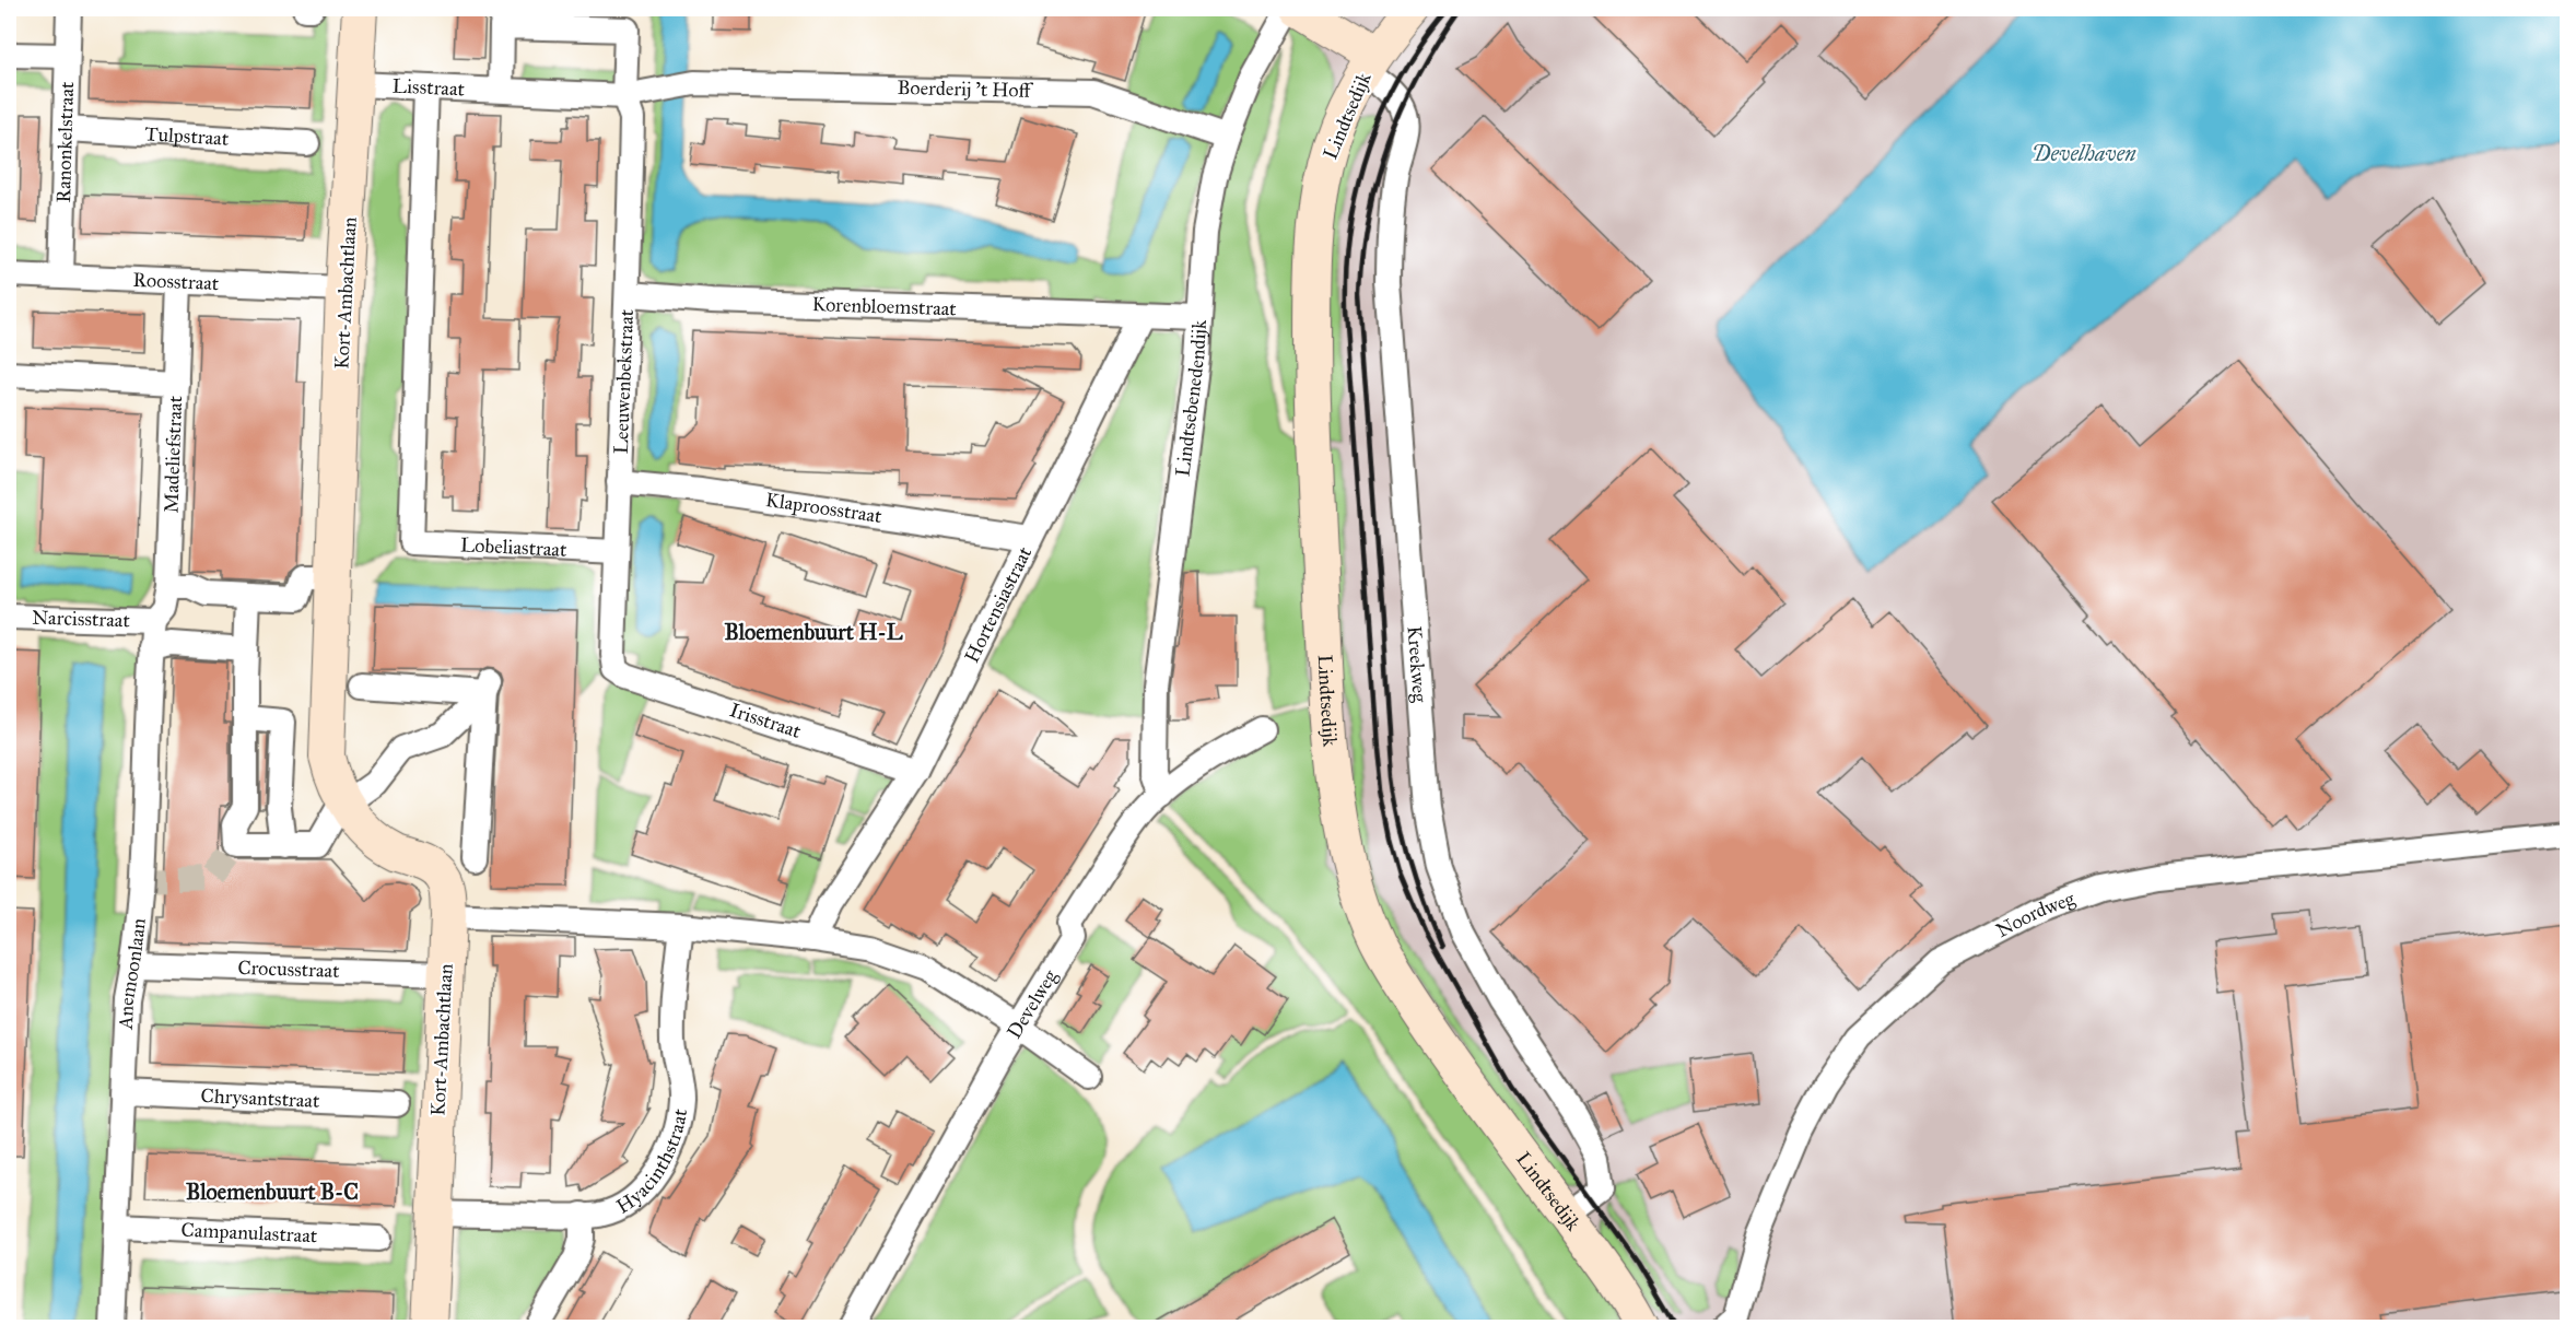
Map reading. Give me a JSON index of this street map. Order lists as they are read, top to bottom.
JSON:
{
  "streets": {
    "main road": ["Lindtsedijk", "Kort-Ambachtlaan"],
    "street": [
      "Lisstraat",
      "Boerderij 't Hoff",
      "Tulpstraat",
      "Ranonkelstraat",
      "Roosstraat",
      "Korenbloemstraat",
      "Leeuwenbekstraat",
      "Lindtsebenedendijk",
      "Madeliefstraat",
      "Klaproosstraat",
      "Lobeliastraat",
      "Hortensiastraat",
      "Narcisstraat",
      "Kreekweg",
      "Irisstraat",
      "Noordweg",
      "Crocusstraat",
      "Anemoonlaan",
      "Develweg",
      "Chrysantstraat",
      "Hyacinthstraat",
      "Campanulastraat"
    ]
  },
  "crossings": [
    ["Lisstraat", "Boerderij 't Hoff"],
    ["Lisstraat", "Kort-Ambachtlaan"],
    ["Lisstraat", "Leeuwenbekstraat"],
    ["Lisstraat", "Lobeliastraat"],
    ["Boerderij 't Hoff", "Lindtsebenedendijk"],
    ["Lindtsedijk", "Kreekweg"],
    ["Tulpstraat", "Ranonkelstraat"],
    ["Ranonkelstraat", "Roosstraat"],
    ["Roosstraat", "Kort-Ambachtlaan"],
    ["Roosstraat", "Madeliefstraat"],
    ["Kort-Ambachtlaan", "Crocusstraat"],
    ["Kort-Ambachtlaan", "Hyacinthstraat"],
    ["Korenbloemstraat", "Leeuwenbekstraat"],
    ["Korenbloemstraat", "Hortensiastraat"],
    ["Leeuwenbekstraat", "Klaproosstraat"],
    ["Leeuwenbekstraat", "Lobeliastraat"],
    ["Leeuwenbekstraat", "Irisstraat"],
    ["Lindtsebenedendijk", "Develweg"],
    ["Madeliefstraat", "Narcisstraat"],
    ["Madeliefstraat", "Anemoonlaan"],
    ["Klaproosstraat", "Hortensiastraat"],
    ["Hortensiastraat", "Irisstraat"],
    ["Narcisstraat", "Anemoonlaan"],
    ["Crocusstraat", "Anemoonlaan"],
    ["Anemoonlaan", "Chrysantstraat"],
    ["Anemoonlaan", "Campanulastraat"]
  ],
  "districts": ["Bloemenbuurt H-L", "Bloemenbuurt B-C"],
  "water": ["Develhaven"]
}
